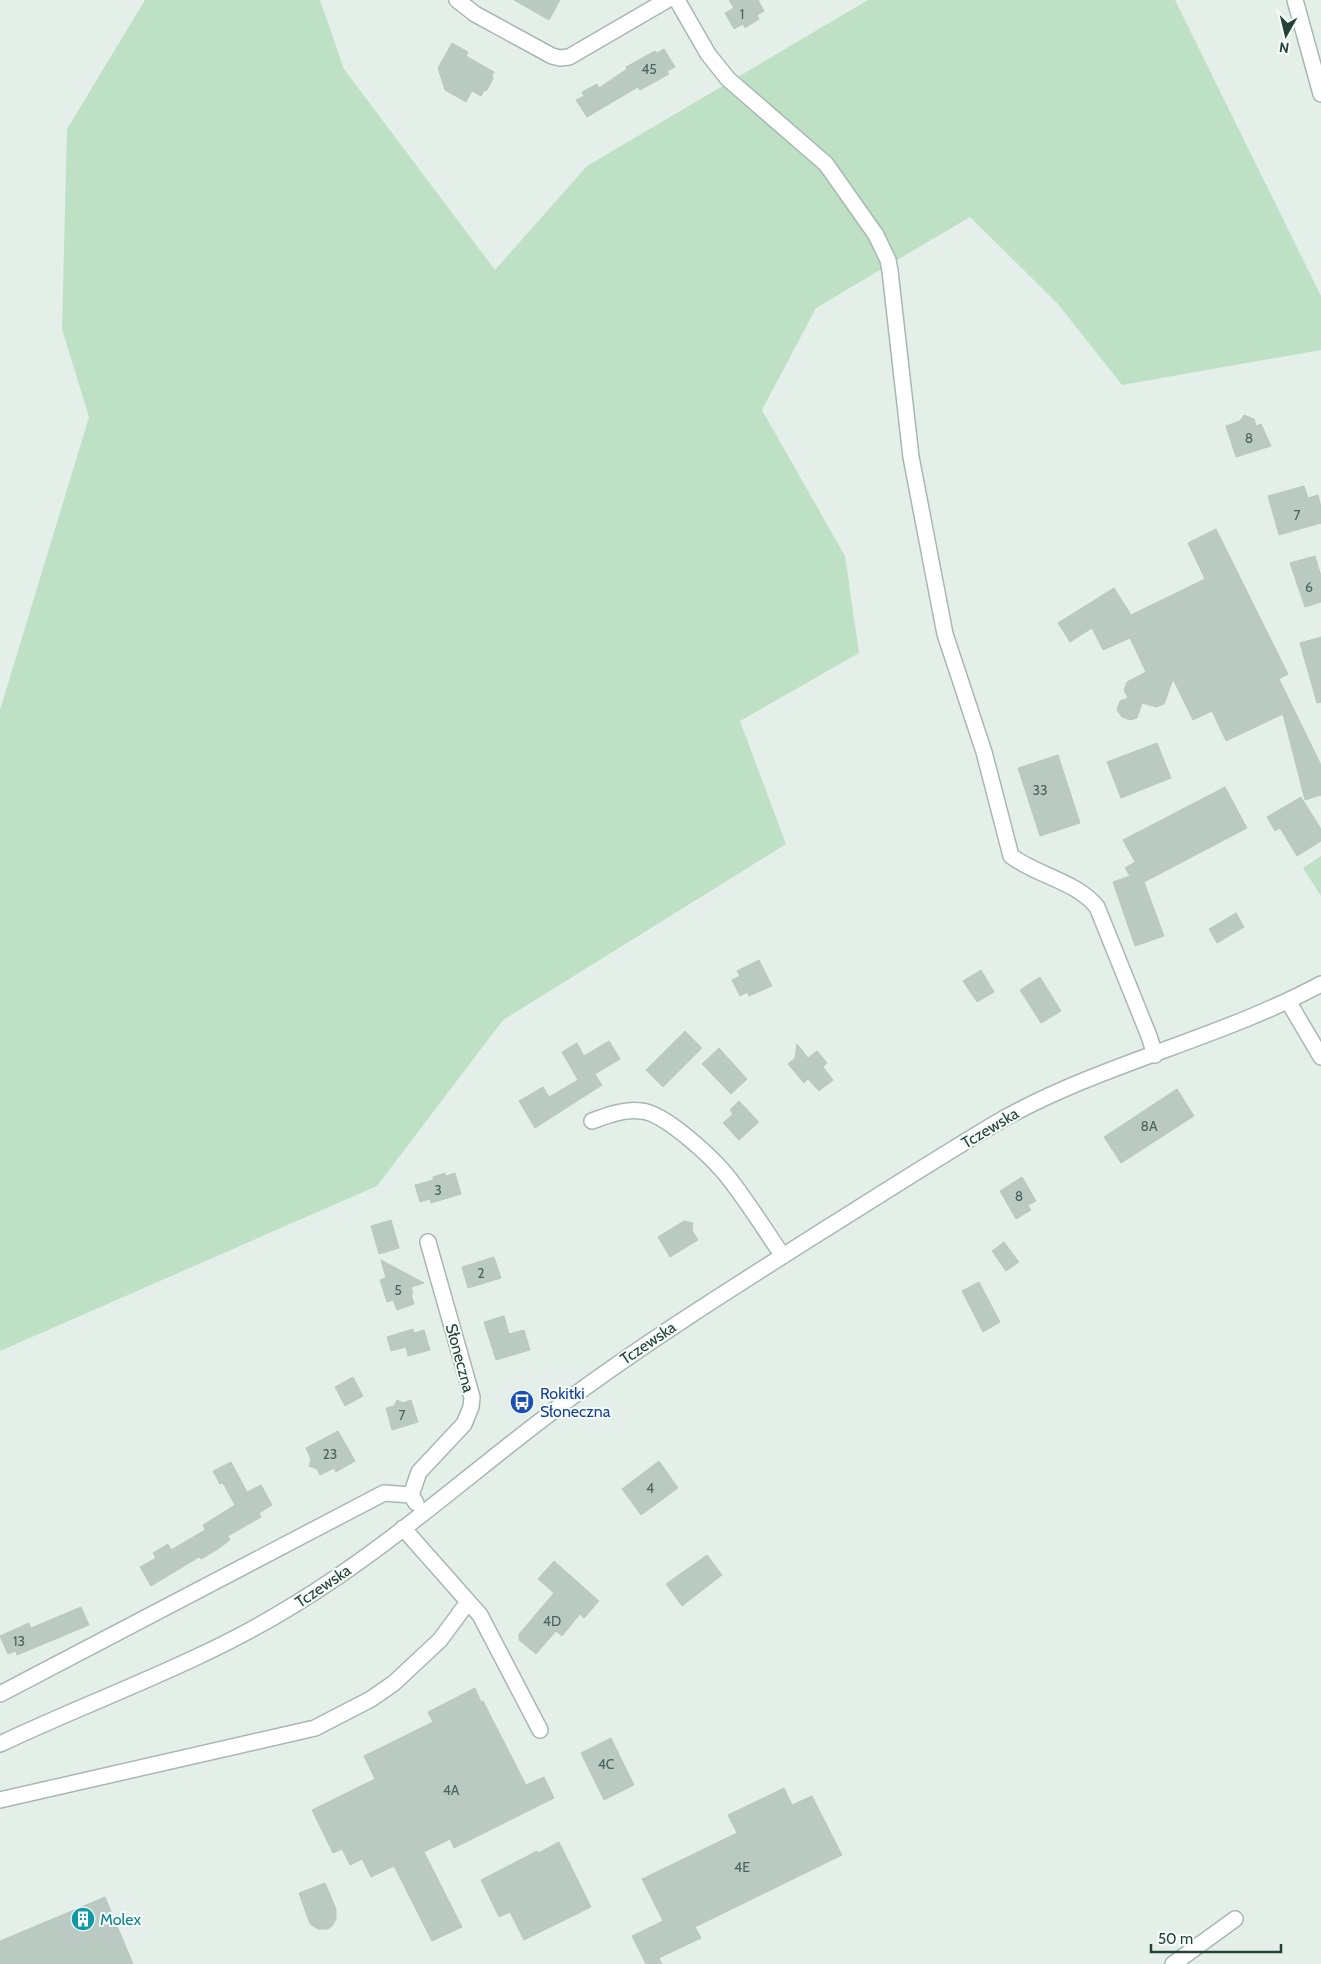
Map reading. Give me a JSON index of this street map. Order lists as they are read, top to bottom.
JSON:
{
  "streets": {
    "street": ["Tczewska", "Słoneczna"]
  },
  "places": {
    "bus stop": ["Rokitki Słoneczna"],
    "building": ["Molex"]
  },
  "house_numbers": [
    "1",
    "45",
    "8",
    "7",
    "6",
    "33",
    "8A",
    "3",
    "8",
    "2",
    "5",
    "7",
    "23",
    "4",
    "4D",
    "13",
    "4C",
    "4A",
    "4E"
  ],
  "scale_bar": "50 m",
  "north": "bottom"
}
